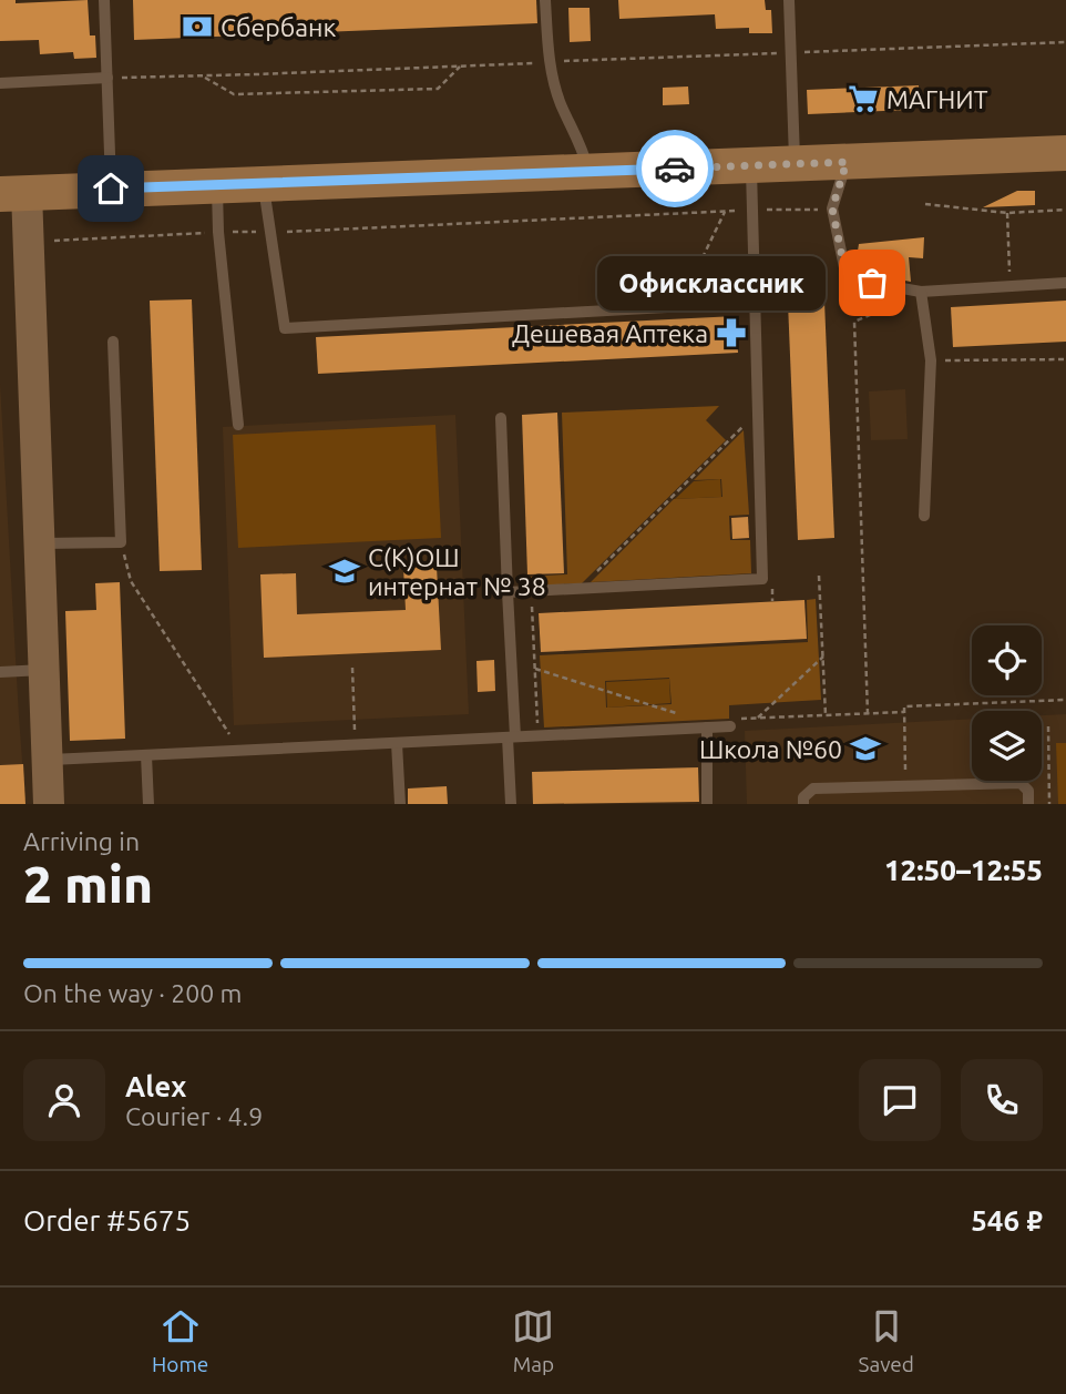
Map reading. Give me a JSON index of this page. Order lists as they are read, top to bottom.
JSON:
{
  "places": {
    "bank": ["Сбербанк"],
    "supermarket": ["МАГНИТ"],
    "other": ["Офисклассник"],
    "pharmacy": ["Дешевая Аптека"],
    "school or university": ["С(К)ОШ интернат № 38", "Школа №60"]
  },
  "page": {
    "bubble": "Офисклассник",
    "heading": ["2 min", "Arriving in", "12:50–12:55"],
    "panel": [
      "Alex",
      "Courier · 4.9",
      "Order #5675",
      "546 ₽"
    ],
    "bar": "On the way · 200 m",
    "tabs": ["Home", "Map", "Saved"]
  }
}
